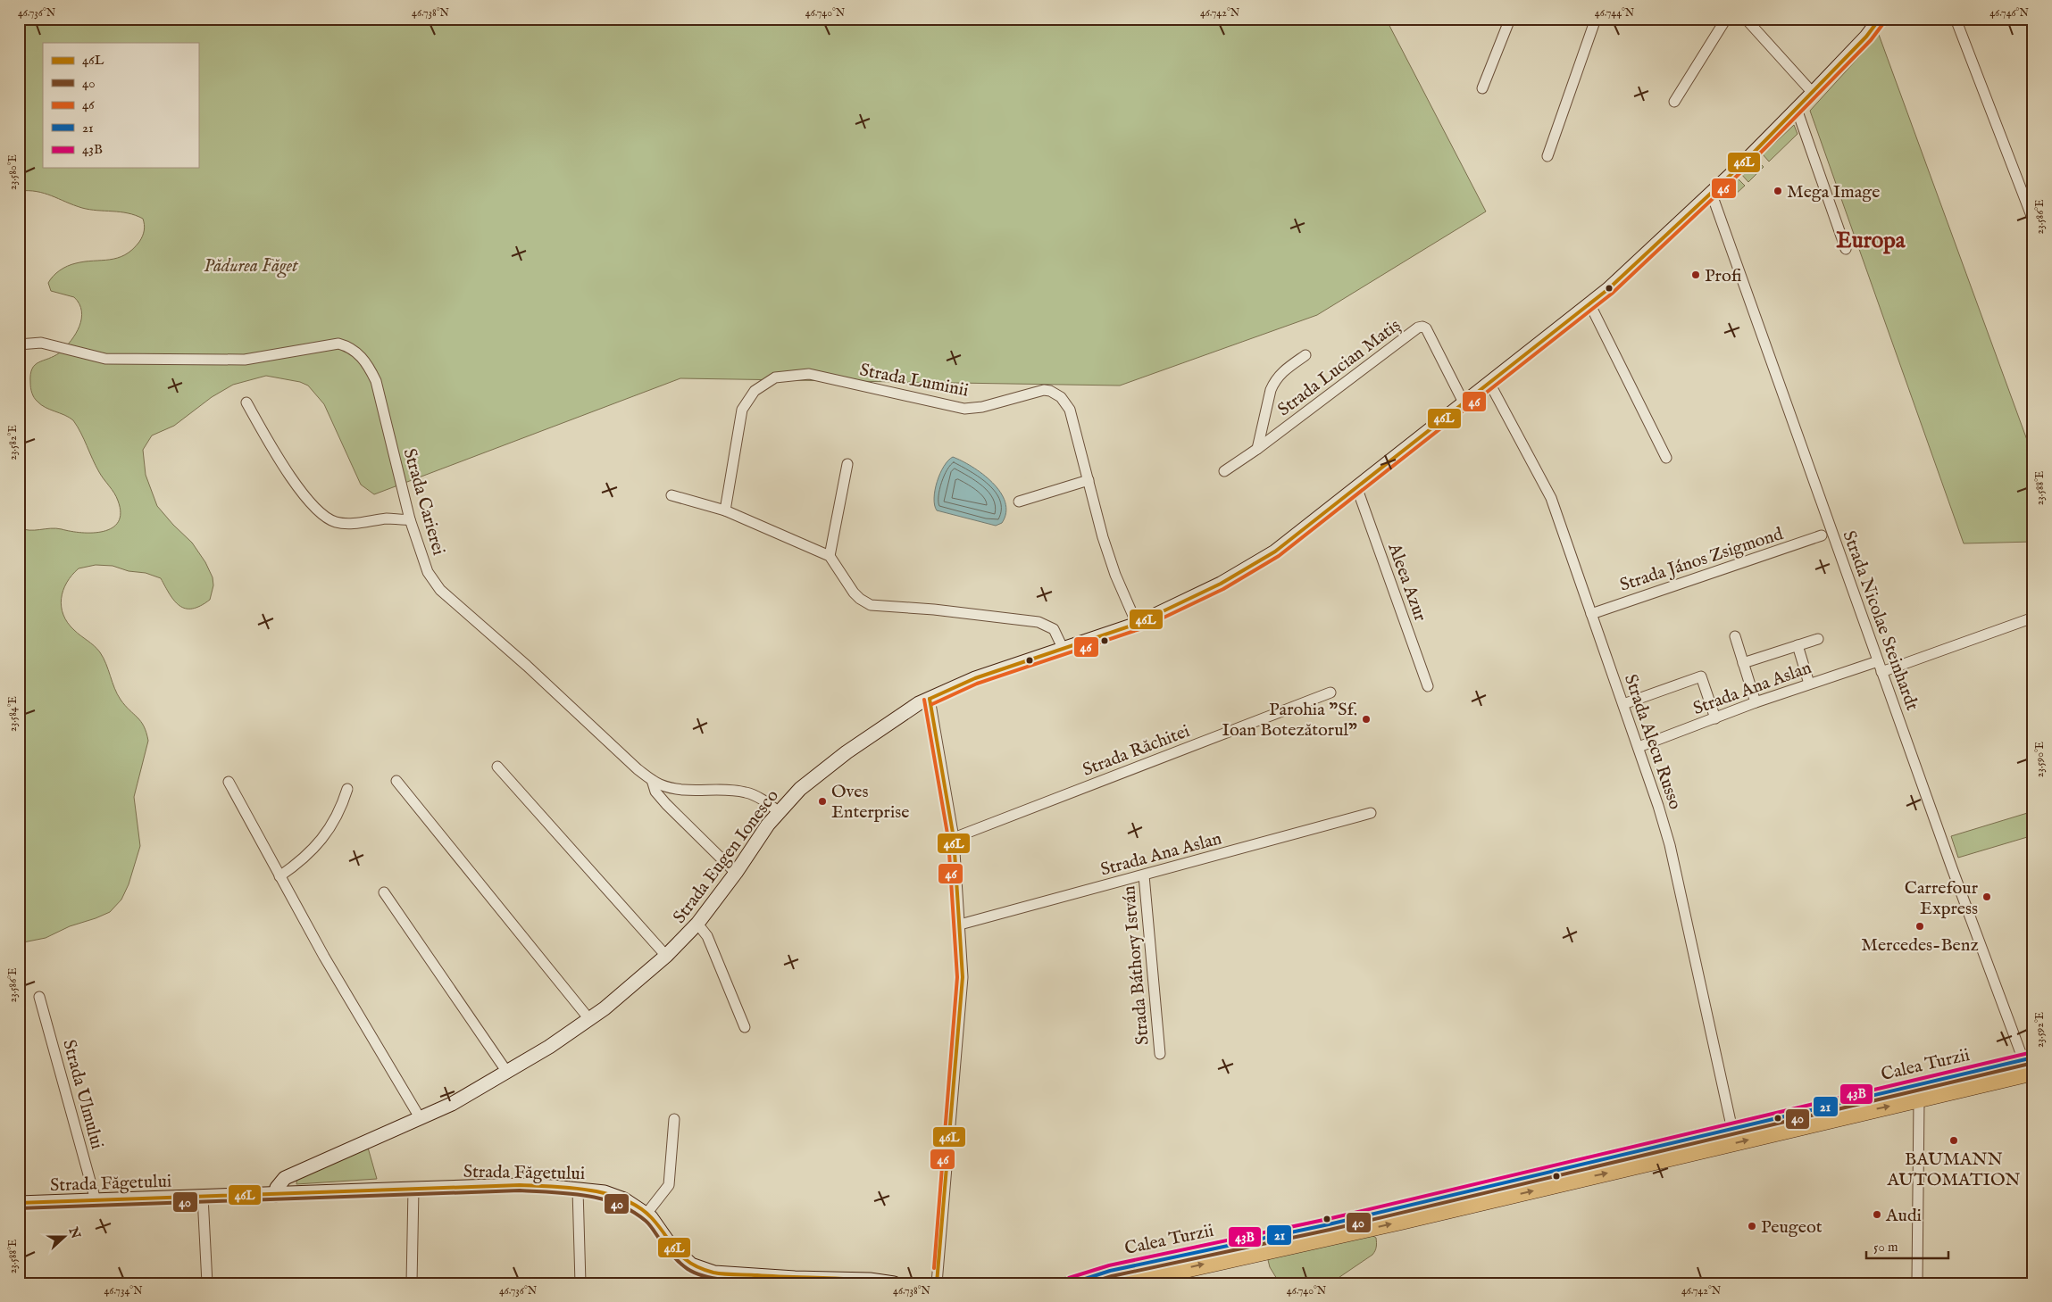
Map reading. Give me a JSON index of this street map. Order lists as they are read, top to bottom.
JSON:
{
  "streets": {
    "main road": ["Calea Turzii"],
    "street": [
      "Strada Lucian Matiș",
      "Strada Luminii",
      "Strada Carierei",
      "Strada János Zsigmond",
      "Aleea Azur",
      "Strada Nicolae Steinhardt",
      "Strada Ana Aslan",
      "Strada Alecu Russo",
      "Strada Răchitei",
      "Strada Eugen Ionesco",
      "Strada Báthory István",
      "Strada Ulmului",
      "Strada Făgetului"
    ]
  },
  "crossings": [
    ["Strada Lucian Matiș", "Strada Eugen Ionesco"],
    ["Strada Luminii", "Strada Eugen Ionesco"],
    ["Strada Carierei", "Strada Eugen Ionesco"],
    ["Strada János Zsigmond", "Strada Alecu Russo"],
    ["Aleea Azur", "Strada Eugen Ionesco"],
    ["Strada Nicolae Steinhardt", "Strada Ana Aslan"],
    ["Strada Nicolae Steinhardt", "Strada Eugen Ionesco"],
    ["Strada Nicolae Steinhardt", "Calea Turzii"],
    ["Strada Ana Aslan", "Strada Alecu Russo"],
    ["Strada Ana Aslan", "Strada Báthory István"],
    ["Strada Alecu Russo", "Strada Eugen Ionesco"],
    ["Strada Alecu Russo", "Calea Turzii"],
    ["Strada Eugen Ionesco", "Strada Făgetului"],
    ["Strada Ulmului", "Strada Făgetului"]
  ],
  "districts": ["Europa"],
  "parks": ["Pădurea Făget"],
  "places": [
    "Mega Image",
    "Profi",
    "Parohia \"Sf. Ioan Botezătorul\"",
    "Oves Enterprise",
    "Carrefour Express",
    "Mercedes-Benz",
    "BAUMANN AUTOMATION",
    "Audi",
    "Peugeot"
  ],
  "lines": [
    "transit line 46L",
    "transit line 46",
    "transit line 43B",
    "transit line 21",
    "transit line 40"
  ],
  "legend": [
    "46L",
    "40",
    "46",
    "21",
    "43B"
  ],
  "scale_bar": "50 m",
  "north": "right",
  "coordinates": [
    "46.736°N",
    "46.738°N",
    "46.740°N",
    "46.742°N",
    "46.744°N",
    "46.746°N",
    "23.580°E",
    "23.586°E",
    "23.582°E",
    "23.588°E",
    "23.584°E",
    "23.590°E",
    "23.592°E",
    "46.734°N"
  ]
}
